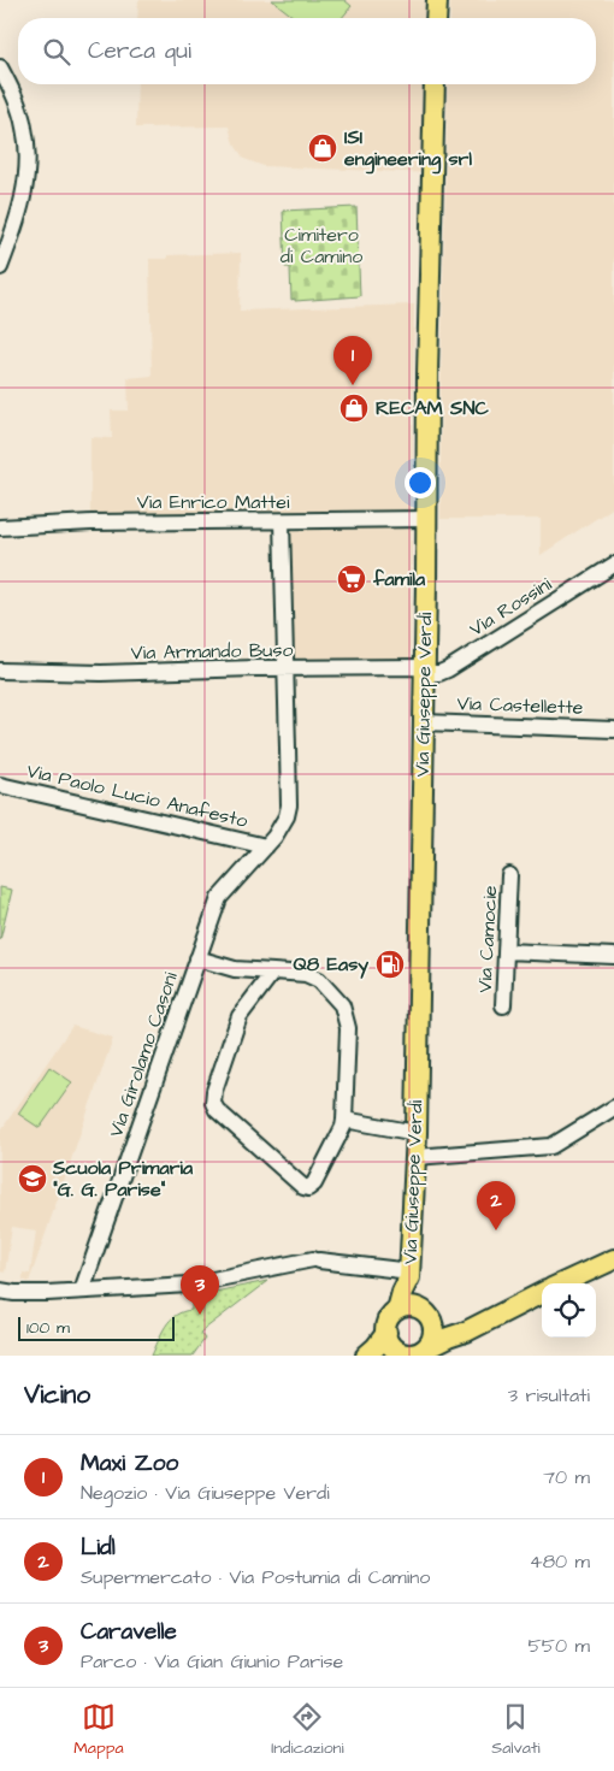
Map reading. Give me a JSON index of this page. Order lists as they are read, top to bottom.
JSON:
{
  "streets": {
    "main road": ["Via Giuseppe Verdi"],
    "street": [
      "Via Enrico Mattei",
      "Via Rossini",
      "Via Armando Buso",
      "Via Castellette",
      "Via Paolo Lucio Anafesto",
      "Via Camocie",
      "Via Girolamo Casoni"
    ]
  },
  "crossings": [
    ["Via Enrico Mattei", "Via Giuseppe Verdi"],
    ["Via Enrico Mattei", "Via Girolamo Casoni"],
    ["Via Rossini", "Via Armando Buso"],
    ["Via Rossini", "Via Giuseppe Verdi"],
    ["Via Armando Buso", "Via Giuseppe Verdi"],
    ["Via Armando Buso", "Via Girolamo Casoni"],
    ["Via Giuseppe Verdi", "Via Castellette"],
    ["Via Paolo Lucio Anafesto", "Via Girolamo Casoni"]
  ],
  "parks": ["Cimitero di Camino"],
  "places": {
    "shop": ["ISI engineering srl", "RECAM SNC"],
    "supermarket": ["famila"],
    "fuel station": ["Q8 Easy"],
    "school or university": ["Scuola Primaria \"G. G. Parise\""]
  },
  "scale_bar": "100 m",
  "page": {
    "search": "Cerca qui",
    "pins": ["1", "2", "3"],
    "scale": "100 m",
    "heading": ["Vicino", "3 risultati"],
    "list": [
      {
        "mark": "1",
        "name": "Maxi Zoo",
        "note": "Negozio · Via Giuseppe Verdi",
        "value": "70 m"
      },
      {
        "mark": "2",
        "name": "Lidl",
        "note": "Supermercato · Via Postumia di Camino",
        "value": "480 m"
      },
      {
        "mark": "3",
        "name": "Caravelle",
        "note": "Parco · Via Gian Giunio Parise",
        "value": "550 m"
      }
    ],
    "nav": ["Mappa", "Indicazioni", "Salvati"]
  }
}
